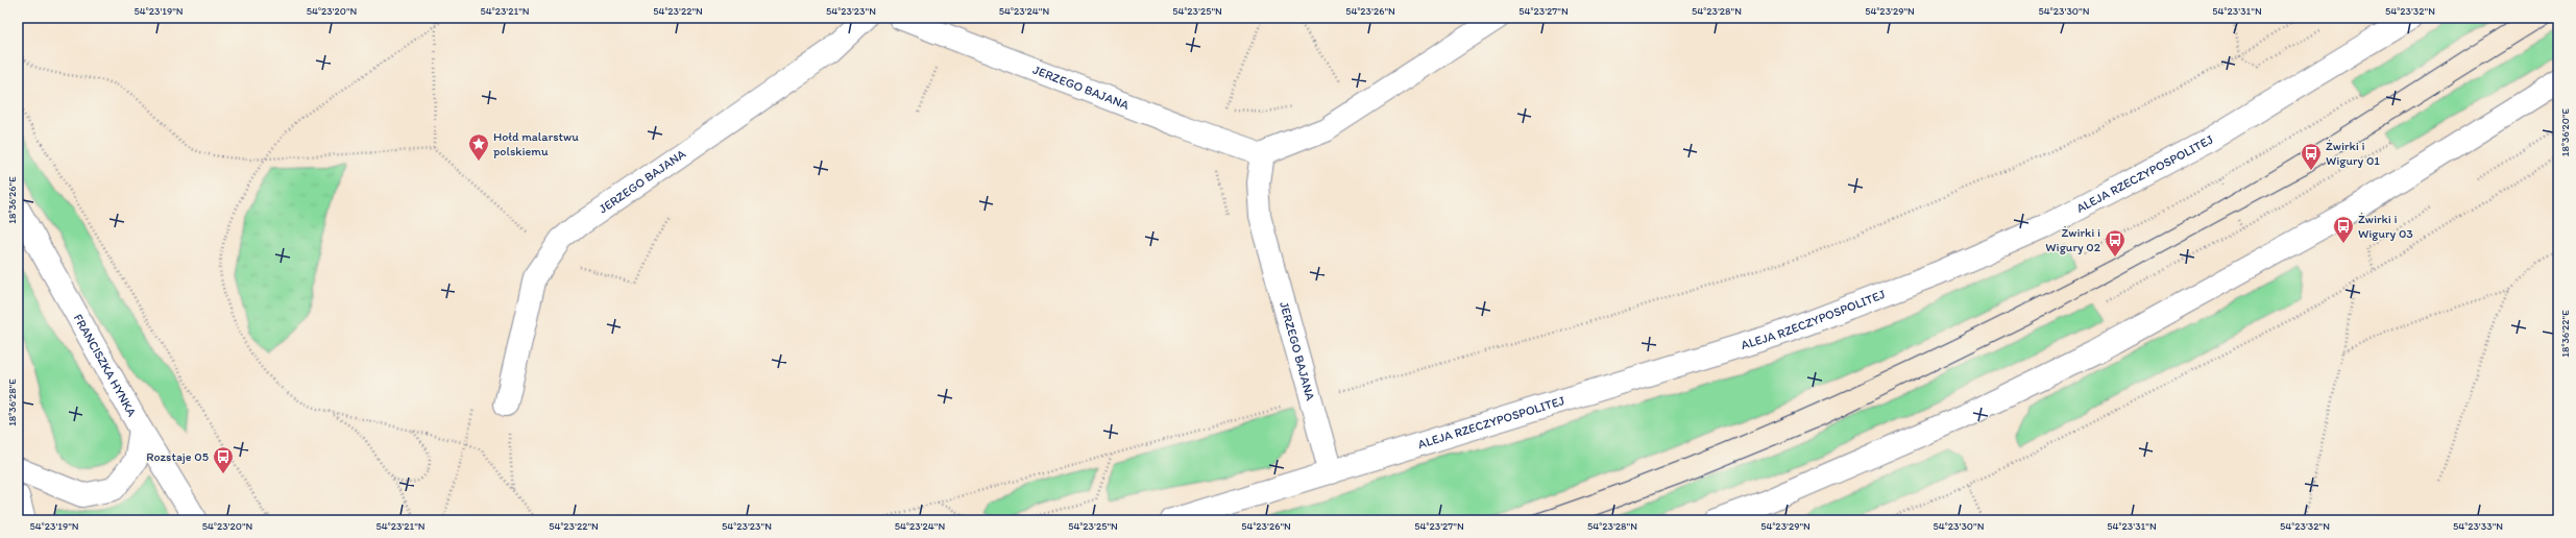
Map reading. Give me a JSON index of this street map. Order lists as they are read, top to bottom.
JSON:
{
  "streets": {
    "main road": ["JERZEGO BAJANA", "ALEJA RZECZYPOSPOLITEJ", "FRANCISZKA HYNKA"]
  },
  "crossings": [
    ["JERZEGO BAJANA", "ALEJA RZECZYPOSPOLITEJ"]
  ],
  "places": {
    "place": ["Hołd malarstwu polskiemu"],
    "bus stop": [
      "Żwirki i Wigury 01",
      "Żwirki i Wigury 03",
      "Żwirki i Wigury 02",
      "Rozstaje 05"
    ]
  },
  "coordinates": [
    "54°23'19\"N",
    "54°23'20\"N",
    "54°23'21\"N",
    "54°23'22\"N",
    "54°23'23\"N",
    "54°23'24\"N",
    "54°23'25\"N",
    "54°23'26\"N",
    "54°23'27\"N",
    "54°23'28\"N",
    "54°23'29\"N",
    "54°23'30\"N",
    "54°23'31\"N",
    "54°23'32\"N",
    "18°36'20\"E",
    "18°36'26\"E",
    "18°36'22\"E",
    "18°36'28\"E",
    "54°23'33\"N"
  ]
}
